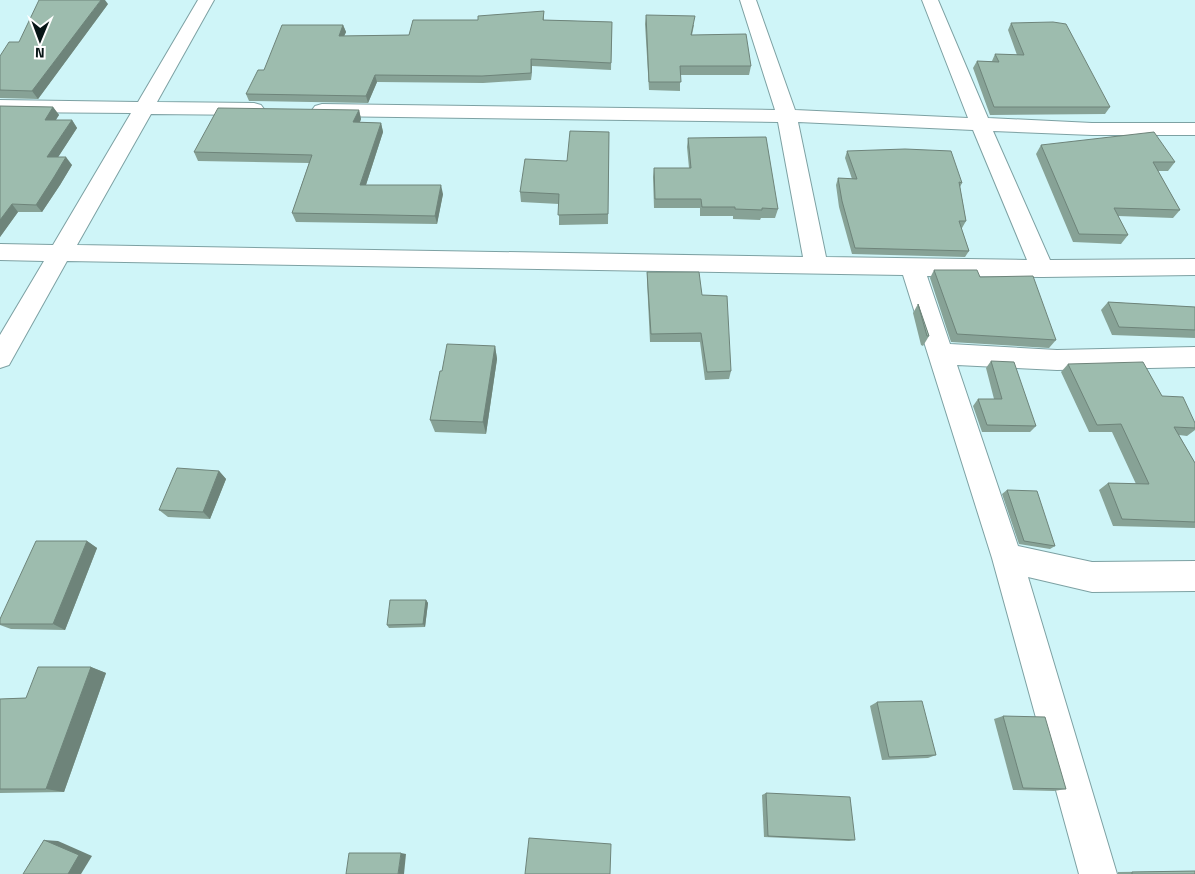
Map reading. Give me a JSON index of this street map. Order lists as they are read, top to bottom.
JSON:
{
  "north": "bottom"
}
